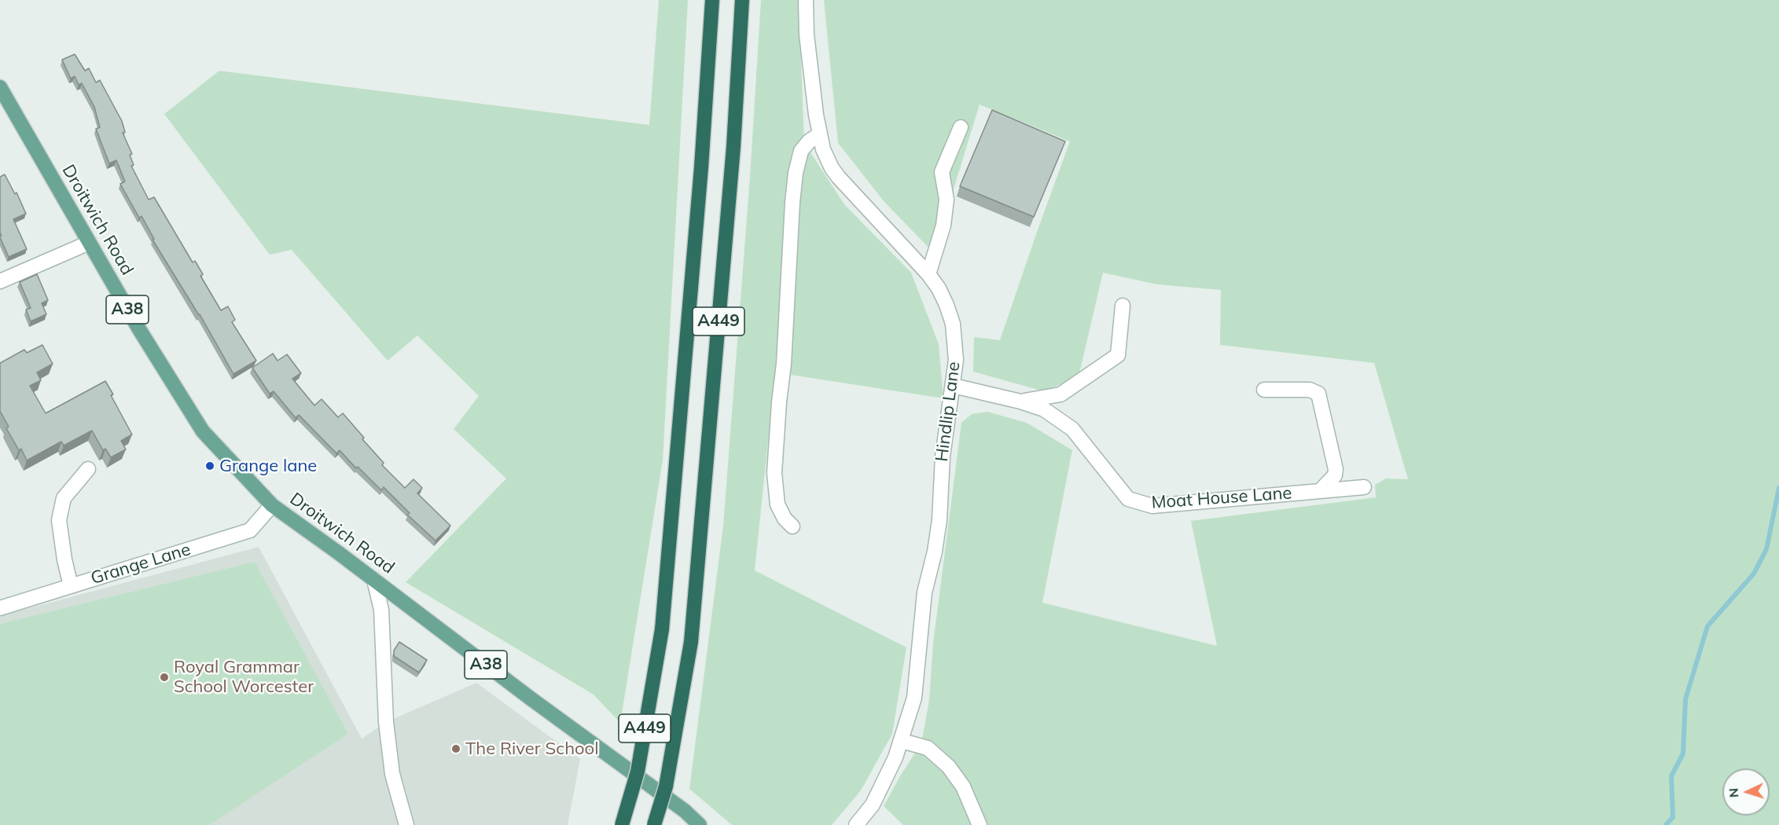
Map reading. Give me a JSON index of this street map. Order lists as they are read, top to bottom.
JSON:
{
  "streets": {
    "highway": ["A449"],
    "main road": ["Droitwich Road", "A38"],
    "street": ["Hindlip Lane", "Moat House Lane", "Grange Lane"]
  },
  "crossings": [
    ["Droitwich Road", "Grange Lane"],
    ["Hindlip Lane", "Moat House Lane"]
  ],
  "places": ["Grange lane", "Royal Grammar School Worcester", "The River School"],
  "north": "left"
}
